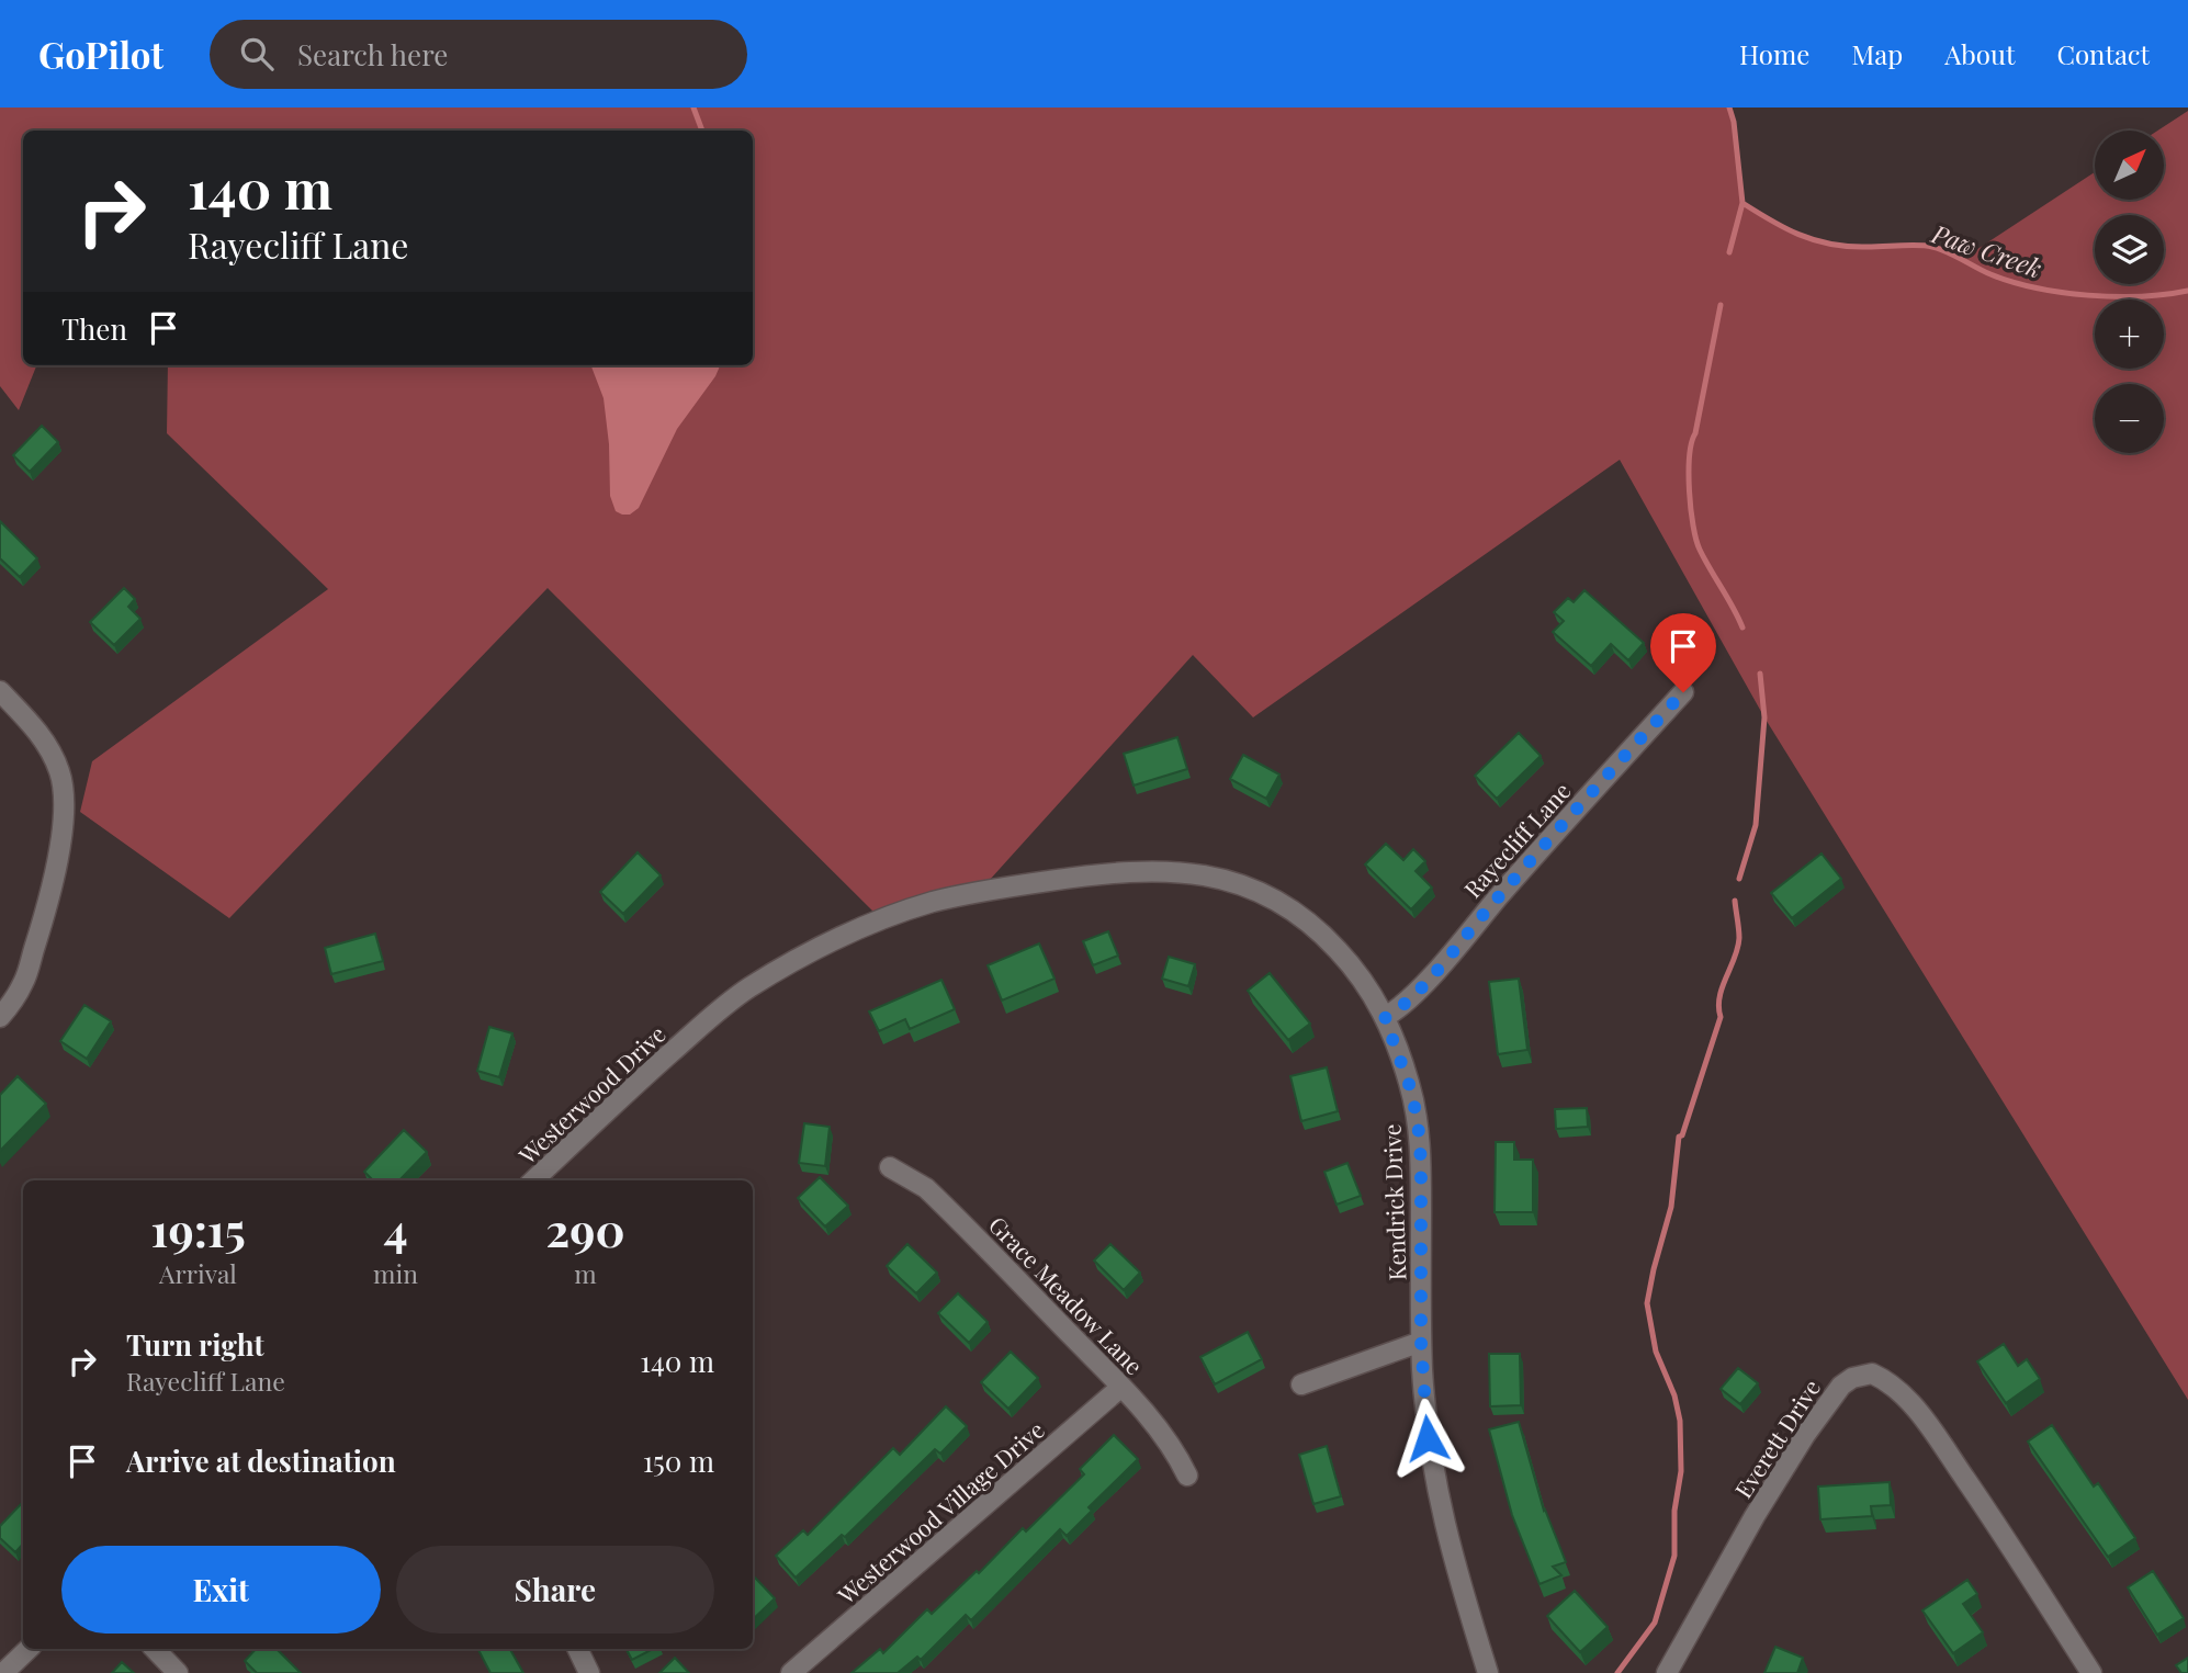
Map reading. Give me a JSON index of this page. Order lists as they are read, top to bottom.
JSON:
{
  "streets": {
    "street": [
      "Rayecliff Lane",
      "Westerwood Drive",
      "Kendrick Drive",
      "Grace Meadow Lane",
      "Everett Drive",
      "Westerwood Village Drive"
    ]
  },
  "crossings": [
    ["Rayecliff Lane", "Kendrick Drive"],
    ["Westerwood Drive", "Kendrick Drive"],
    ["Grace Meadow Lane", "Westerwood Village Drive"]
  ],
  "water": ["Paw Creek"],
  "north": "top right",
  "page": {
    "header": "GoPilot",
    "search": "Search here",
    "nav": [
      "Home",
      "Map",
      "About",
      "Contact"
    ],
    "map_buttons": ["+", "−"],
    "turn": ["140 m", "Rayecliff Lane"],
    "then": "Then",
    "eta": [
      "19:15",
      "Arrival",
      "4",
      "min",
      "290",
      "m"
    ],
    "list": [
      {
        "name": "Turn right",
        "note": "Rayecliff Lane",
        "value": "140 m"
      },
      {
        "name": "Arrive at destination",
        "value": "150 m"
      }
    ],
    "buttons": ["Exit", "Share"]
  }
}
